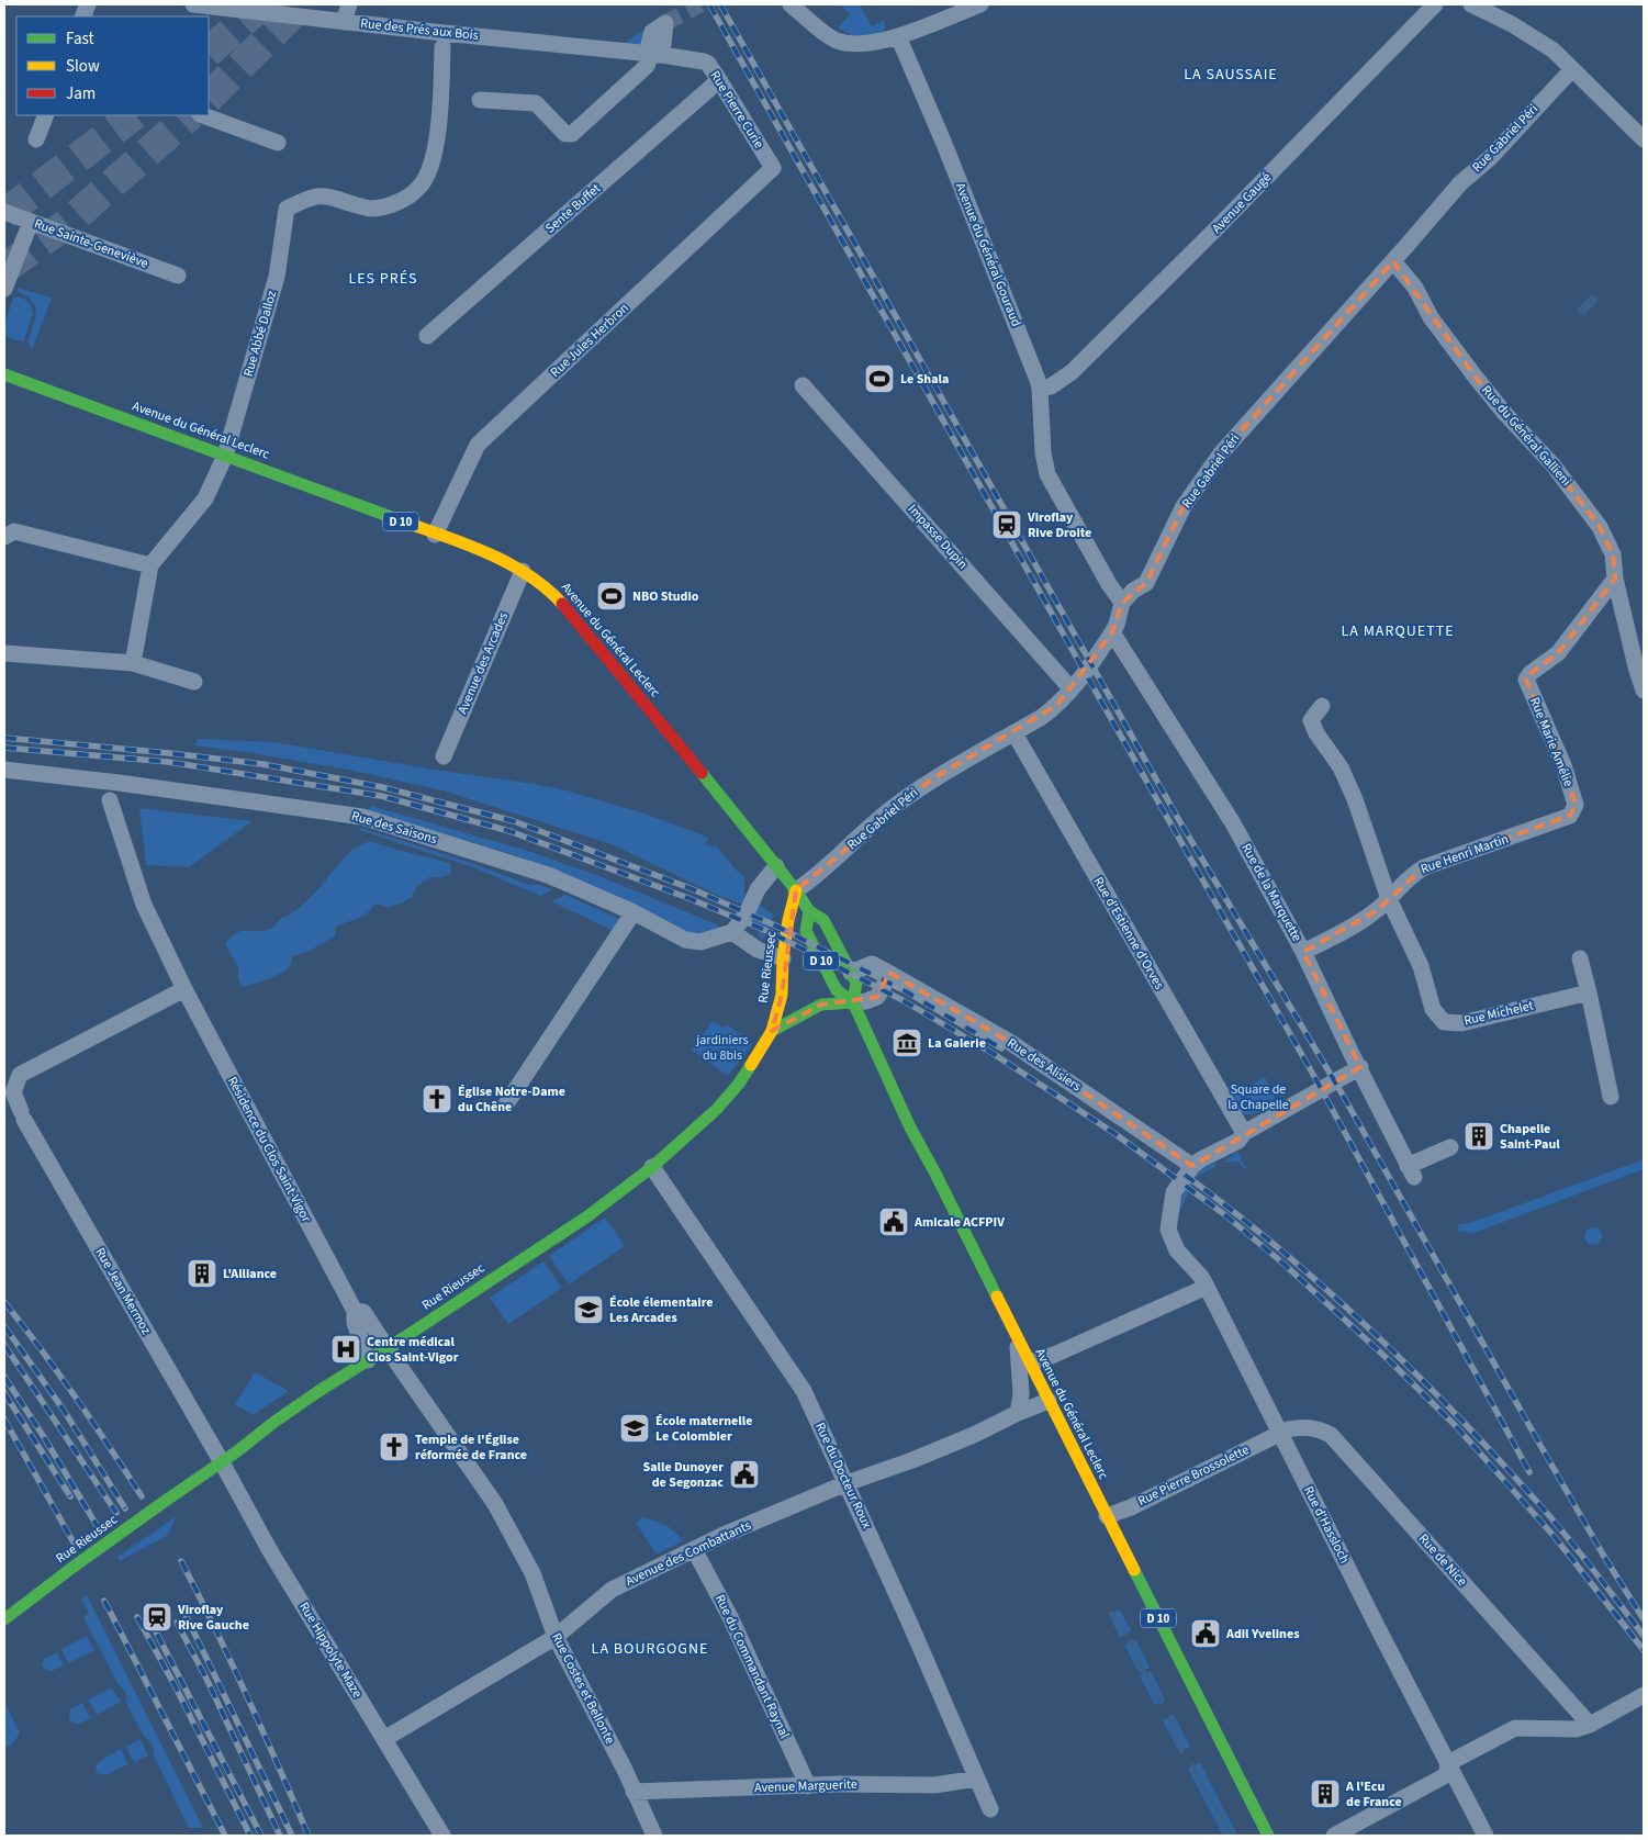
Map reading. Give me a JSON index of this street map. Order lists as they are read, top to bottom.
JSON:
{
  "streets": {
    "main road": ["Avenue du Général Leclerc", "D 10", "Rue Rieussec"],
    "street": [
      "Rue des Prés aux Bois",
      "Rue Pierre Curie",
      "Rue Gabriel Péri",
      "Avenue Gaugé",
      "Sente Buffet",
      "Rue Sainte-Geneviève",
      "Avenue du Général Gouraud",
      "Rue Abbé Dalloz",
      "Rue Jules Herbron",
      "Rue du Général Gallieni",
      "Impasse Dupin",
      "Avenue des Arcades",
      "Rue Marie Amélie",
      "Rue des Saisons",
      "Rue Henri Martin",
      "Rue de la Marquette",
      "Rue d'Estienne d'Orves",
      "Rue Michelet",
      "Rue des Alisiers",
      "Résidence du Clos Saint-Vigor",
      "Rue Jean Mermoz",
      "Rue du Docteur Roux",
      "Rue Pierre Brossolette",
      "Rue d'Hassloch",
      "Avenue des Combattants",
      "Rue de Nice",
      "Rue Hippolyte Maze",
      "Rue du Commandant Raynal",
      "Rue Costes et Bellonte",
      "Avenue Marguerite"
    ]
  },
  "crossings": [
    ["Rue des Prés aux Bois", "Rue Pierre Curie"],
    ["Rue Pierre Curie", "Sente Buffet"],
    ["Rue Pierre Curie", "Rue Jules Herbron"],
    ["Rue Gabriel Péri", "Avenue du Général Gouraud"],
    ["Rue Gabriel Péri", "Avenue du Général Leclerc"],
    ["Rue Gabriel Péri", "Rue du Général Gallieni"],
    ["Rue Gabriel Péri", "Impasse Dupin"],
    ["Rue Gabriel Péri", "Rue de la Marquette"],
    ["Rue Gabriel Péri", "Rue d'Estienne d'Orves"],
    ["Rue Gabriel Péri", "Rue Rieussec"],
    ["Avenue Gaugé", "Avenue du Général Gouraud"],
    ["Rue Abbé Dalloz", "Avenue du Général Leclerc"],
    ["Rue Jules Herbron", "Avenue du Général Leclerc"],
    ["Avenue du Général Leclerc", "Avenue des Arcades"],
    ["Avenue du Général Leclerc", "Rue Rieussec"],
    ["Avenue du Général Leclerc", "Rue des Alisiers"],
    ["Avenue du Général Leclerc", "Rue Pierre Brossolette"],
    ["Avenue du Général Leclerc", "Avenue des Combattants"],
    ["Rue du Général Gallieni", "Rue Marie Amélie"],
    ["Rue Marie Amélie", "Rue Henri Martin"],
    ["Rue Henri Martin", "Rue de la Marquette"],
    ["Rue Henri Martin", "Rue Michelet"],
    ["Rue Rieussec", "Résidence du Clos Saint-Vigor"],
    ["Rue Rieussec", "Rue Jean Mermoz"],
    ["Rue Rieussec", "Rue du Docteur Roux"],
    ["Rue Rieussec", "Rue Hippolyte Maze"],
    ["Rue Rieussec", "Rue Costes et Bellonte"],
    ["Résidence du Clos Saint-Vigor", "Rue Jean Mermoz"],
    ["Résidence du Clos Saint-Vigor", "Rue Costes et Bellonte"],
    ["Rue Jean Mermoz", "Rue Hippolyte Maze"],
    ["Rue du Docteur Roux", "Avenue des Combattants"],
    ["Rue du Docteur Roux", "Avenue Marguerite"],
    ["Rue Pierre Brossolette", "Rue d'Hassloch"],
    ["Rue Pierre Brossolette", "Rue de Nice"],
    ["Rue d'Hassloch", "Rue de Nice"],
    ["Avenue des Combattants", "Rue Hippolyte Maze"],
    ["Avenue des Combattants", "Rue du Commandant Raynal"],
    ["Avenue des Combattants", "Rue Costes et Bellonte"],
    ["Rue du Commandant Raynal", "Avenue Marguerite"],
    ["Rue Costes et Bellonte", "Avenue Marguerite"]
  ],
  "districts": [
    "LA SAUSSAIE",
    "LES PRÉS",
    "LA MARQUETTE",
    "LA BOURGOGNE"
  ],
  "parks": ["jardiniers du 8bis", "Square de la Chapelle"],
  "places": {
    "sports": ["Le Shala", "NBO Studio"],
    "station": ["Viroflay Rive Droite", "Viroflay Rive Gauche"],
    "museum": ["La Galerie"],
    "church": ["Église Notre-Dame du Chêne", "Temple de l'Église réformée de France"],
    "building": ["Chapelle Saint-Paul", "L'Alliance", "A l'Ecu de France"],
    "public building": ["Amicale ACFPIV", "Salle Dunoyer de Segonzac", "Adil Yvelines"],
    "school or university": ["École élementaire Les Arcades", "École maternelle Le Colombier"],
    "hospital": ["Centre médical Clos Saint-Vigor"]
  },
  "legend": ["Fast", "Slow", "Jam"]
}
